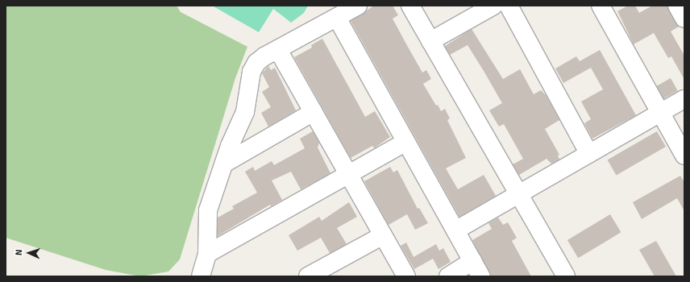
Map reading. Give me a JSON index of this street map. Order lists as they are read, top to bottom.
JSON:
{
  "north": "left"
}
